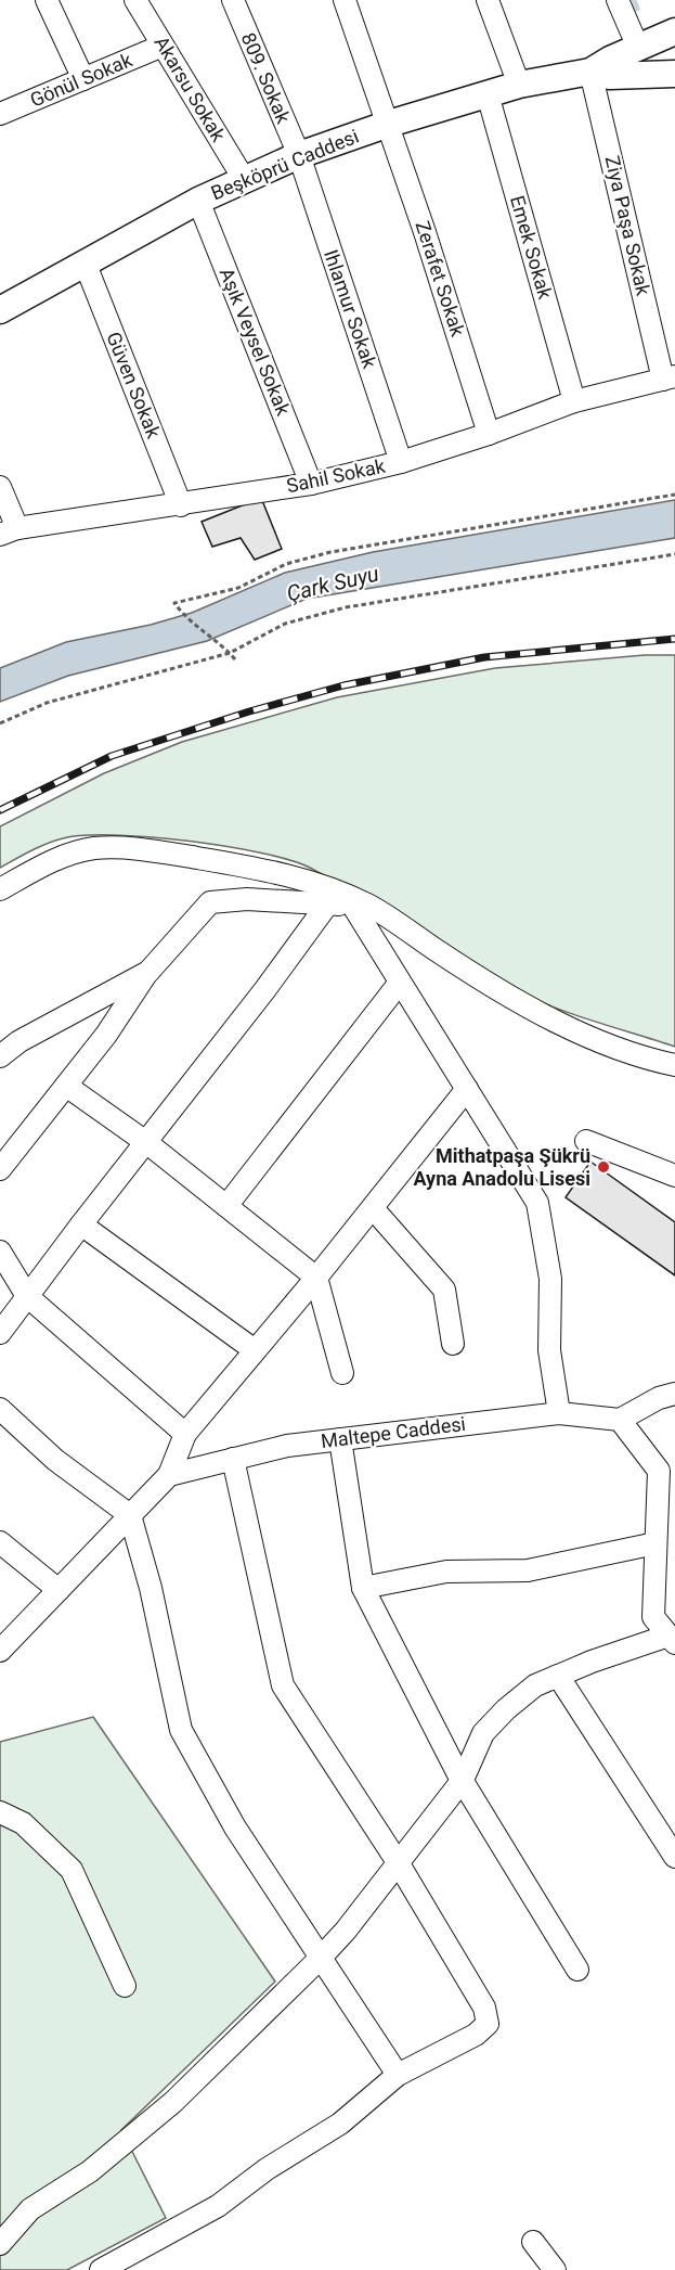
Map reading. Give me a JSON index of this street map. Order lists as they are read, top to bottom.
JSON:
{
  "streets": {
    "main road": ["Beşköprü Caddesi"],
    "street": [
      "809. Sokak",
      "Gönül Sokak",
      "Akarsu Sokak",
      "Ziya Paşa Sokak",
      "Emek Sokak",
      "Zerafet Sokak",
      "Ihlamur Sokak",
      "Aşık Veysel Sokak",
      "Güven Sokak",
      "Sahil Sokak",
      "Maltepe Caddesi"
    ]
  },
  "crossings": [
    ["809. Sokak", "Beşköprü Caddesi"],
    ["809. Sokak", "Ihlamur Sokak"],
    ["Gönül Sokak", "Akarsu Sokak"],
    ["Akarsu Sokak", "Beşköprü Caddesi"],
    ["Beşköprü Caddesi", "Ziya Paşa Sokak"],
    ["Beşköprü Caddesi", "Emek Sokak"],
    ["Beşköprü Caddesi", "Zerafet Sokak"],
    ["Beşköprü Caddesi", "Ihlamur Sokak"],
    ["Beşköprü Caddesi", "Aşık Veysel Sokak"],
    ["Beşköprü Caddesi", "Güven Sokak"],
    ["Ziya Paşa Sokak", "Sahil Sokak"],
    ["Emek Sokak", "Sahil Sokak"],
    ["Zerafet Sokak", "Sahil Sokak"],
    ["Ihlamur Sokak", "Sahil Sokak"],
    ["Aşık Veysel Sokak", "Sahil Sokak"],
    ["Güven Sokak", "Sahil Sokak"]
  ],
  "water": ["Çark Suyu"],
  "places": ["Mithatpaşa Şükrü Ayna Anadolu Lisesi"]
}
